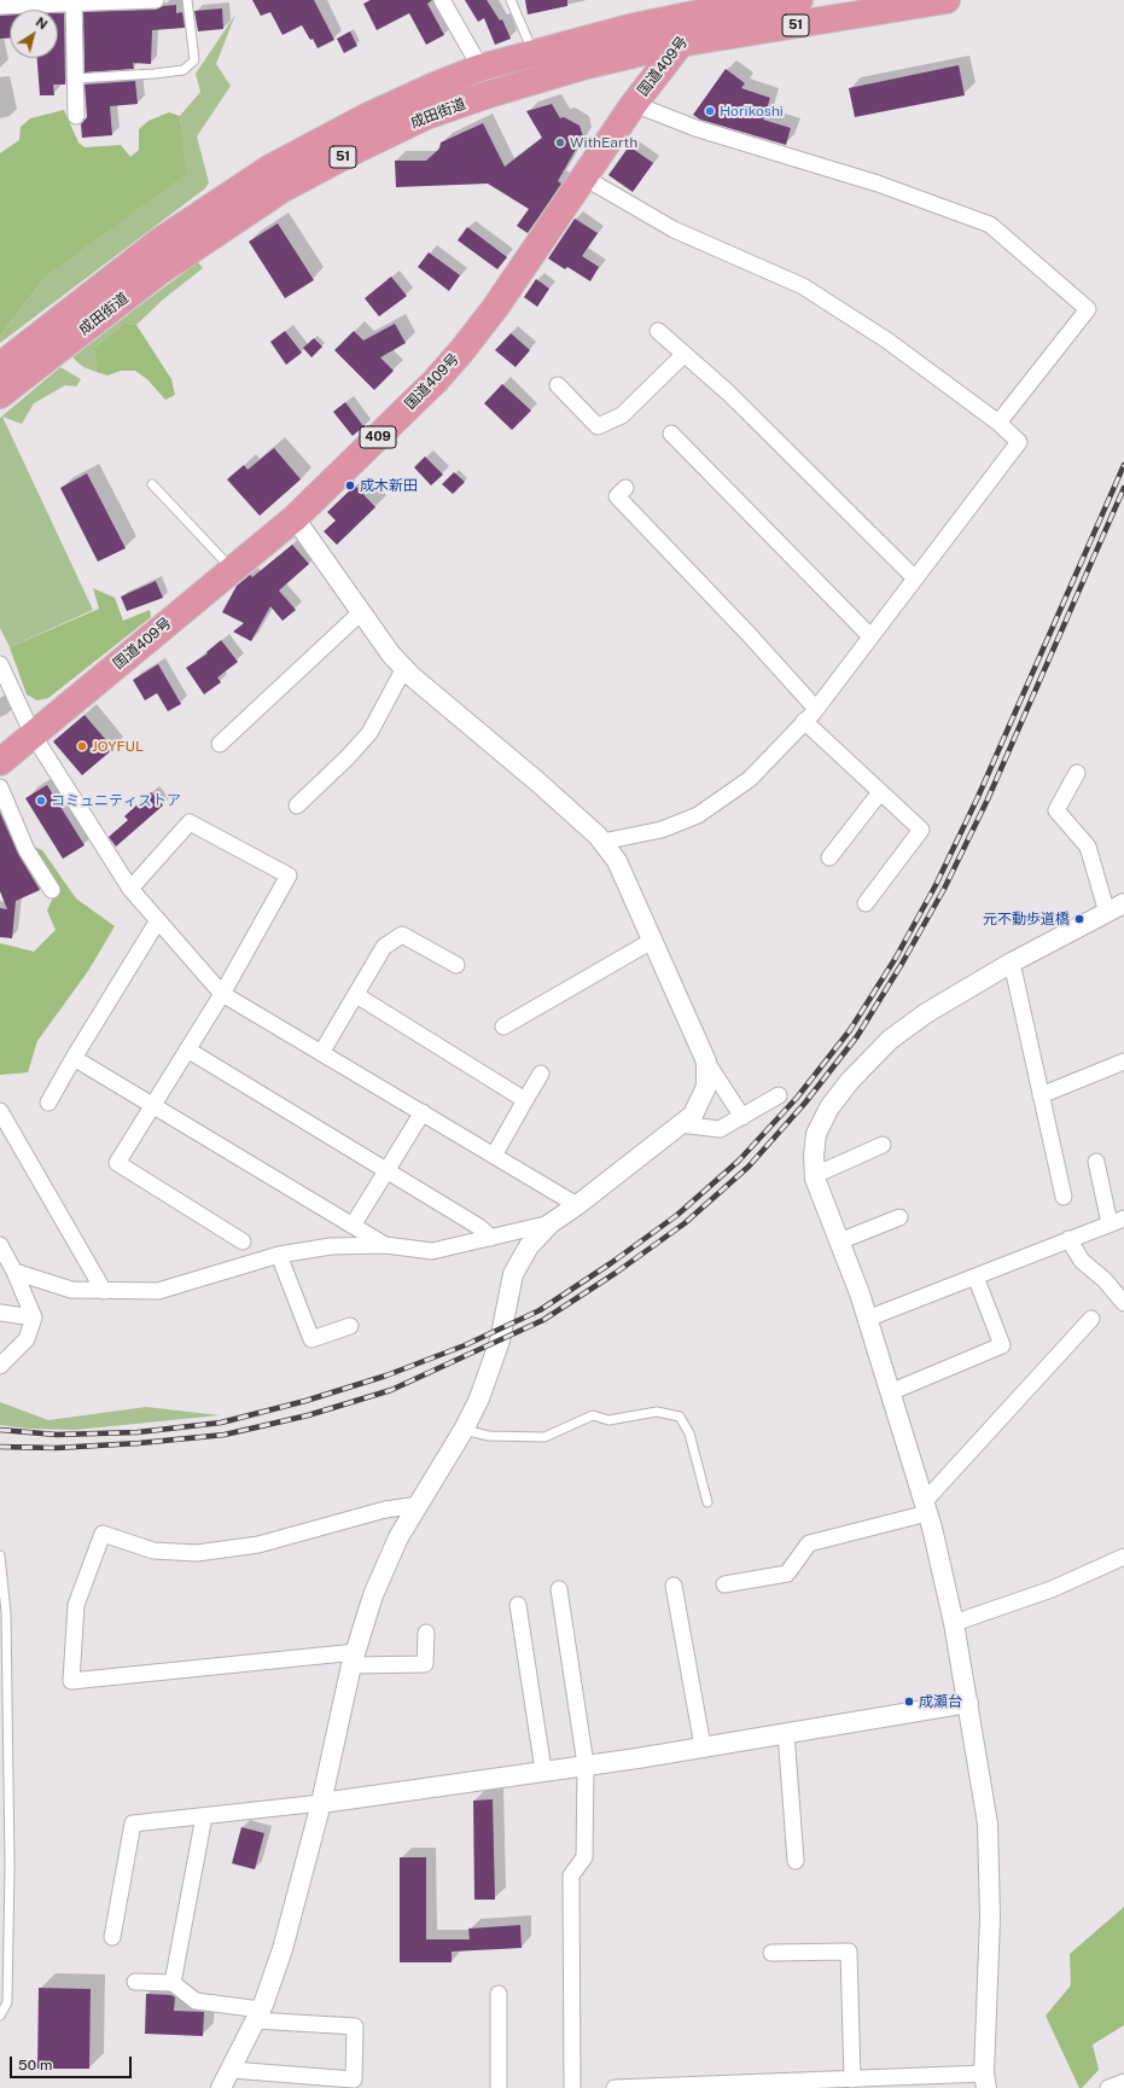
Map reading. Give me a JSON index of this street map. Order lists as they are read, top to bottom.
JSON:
{
  "streets": {
    "highway": [
      "51",
      "国道409号",
      "成田街道",
      "409"
    ]
  },
  "crossings": [
    ["国道409号", "成田街道"]
  ],
  "places": [
    "Horikoshi",
    "WithEarth",
    "成木新田",
    "JOYFUL",
    "コミュニティストア",
    "元不動歩道橋",
    "成瀬台"
  ],
  "scale_bar": "50 m",
  "north": "top right"
}
